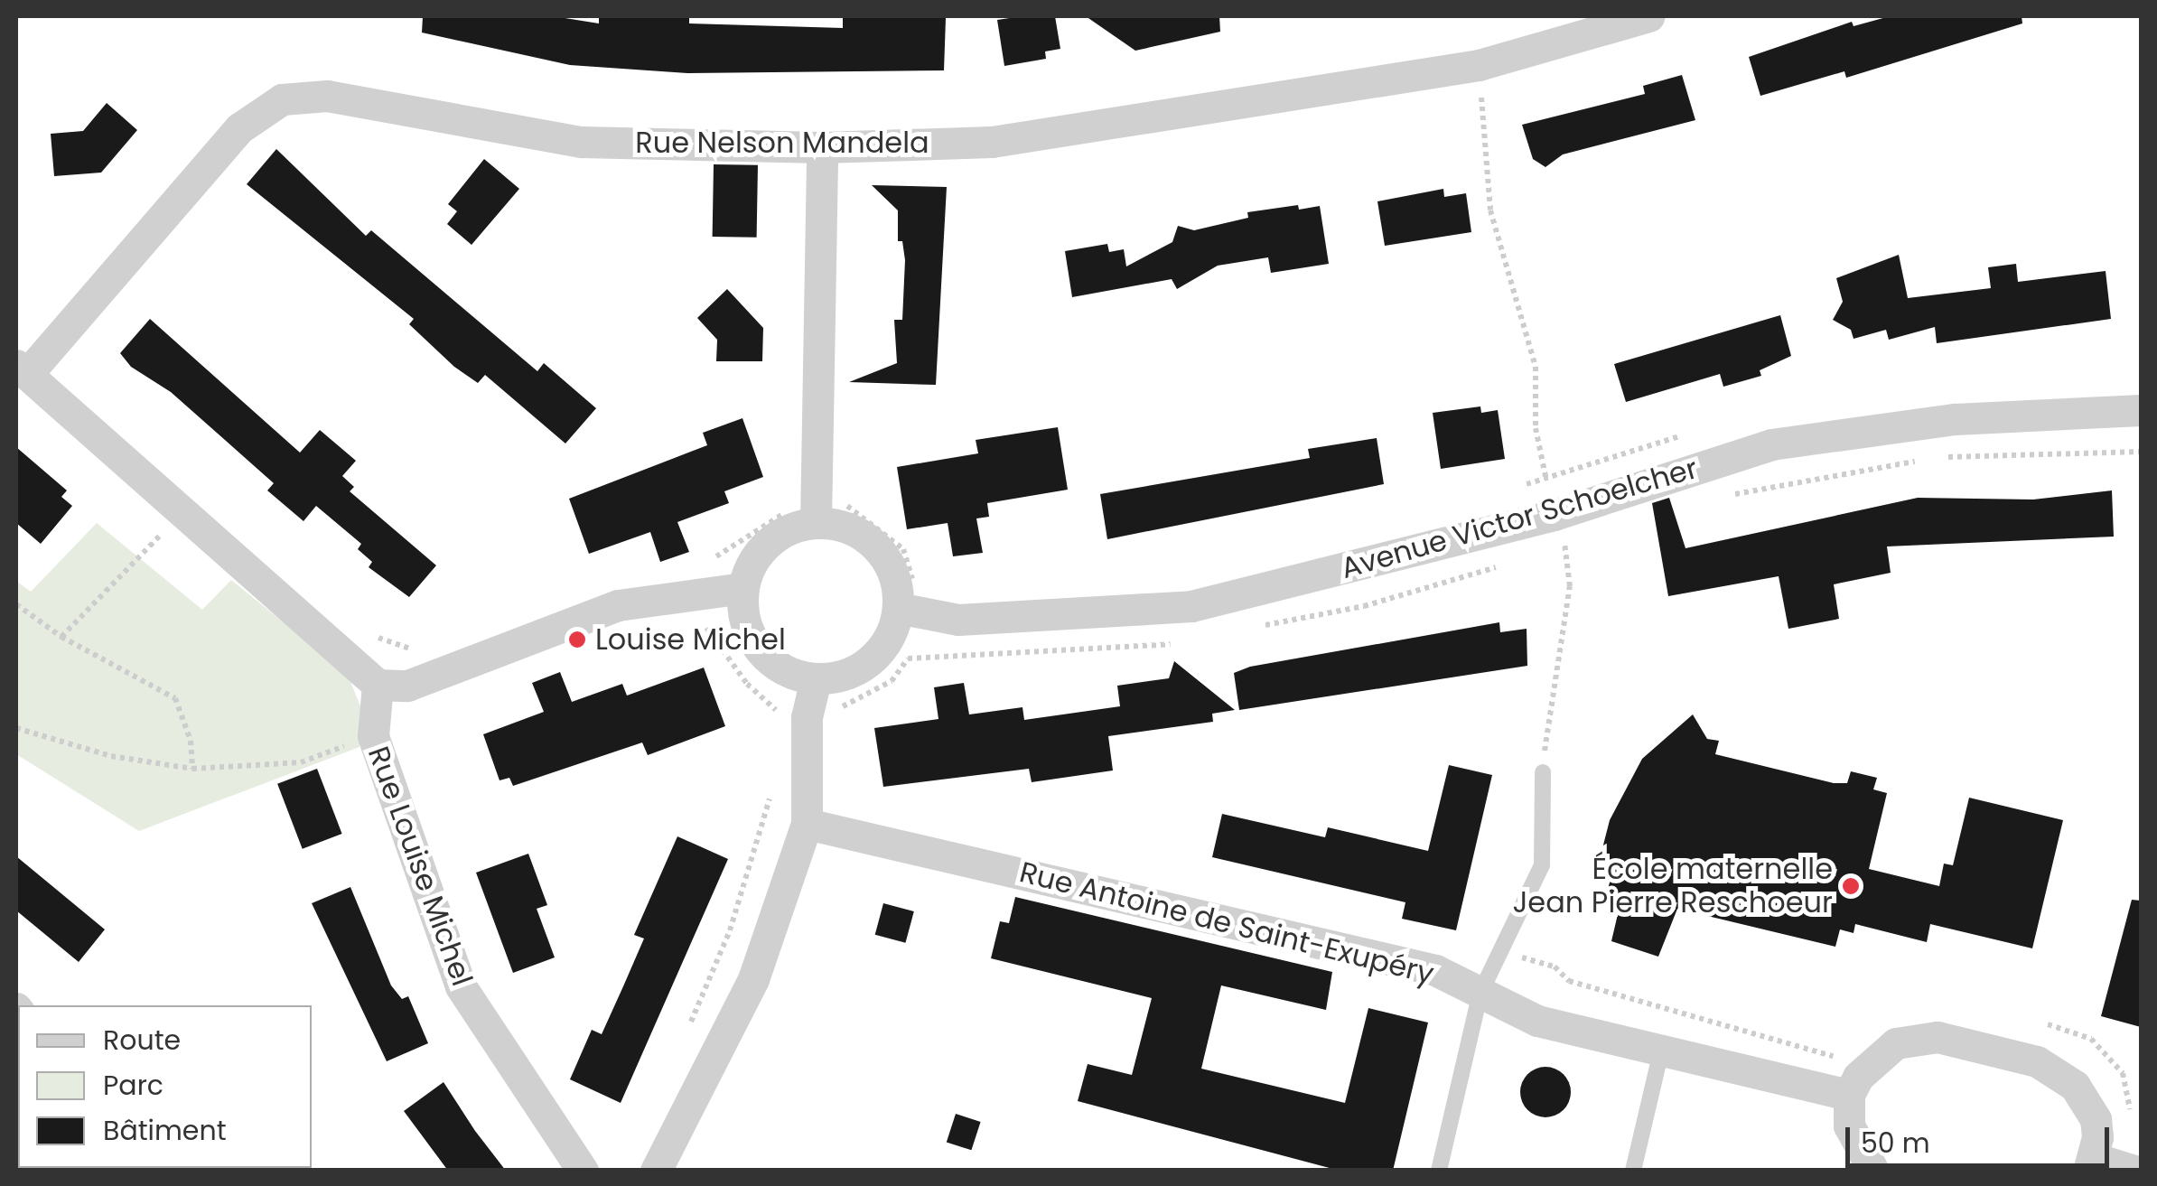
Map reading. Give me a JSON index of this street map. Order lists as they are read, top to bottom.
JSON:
{
  "streets": {
    "street": [
      "Rue Nelson Mandela",
      "Avenue Victor Schoelcher",
      "Rue Louise Michel",
      "Rue Antoine de Saint-Exupéry"
    ]
  },
  "places": ["Louise Michel", "École maternelle Jean Pierre Reschoeur"],
  "legend": ["Route", "Parc", "Bâtiment"],
  "scale_bar": "50 m"
}
